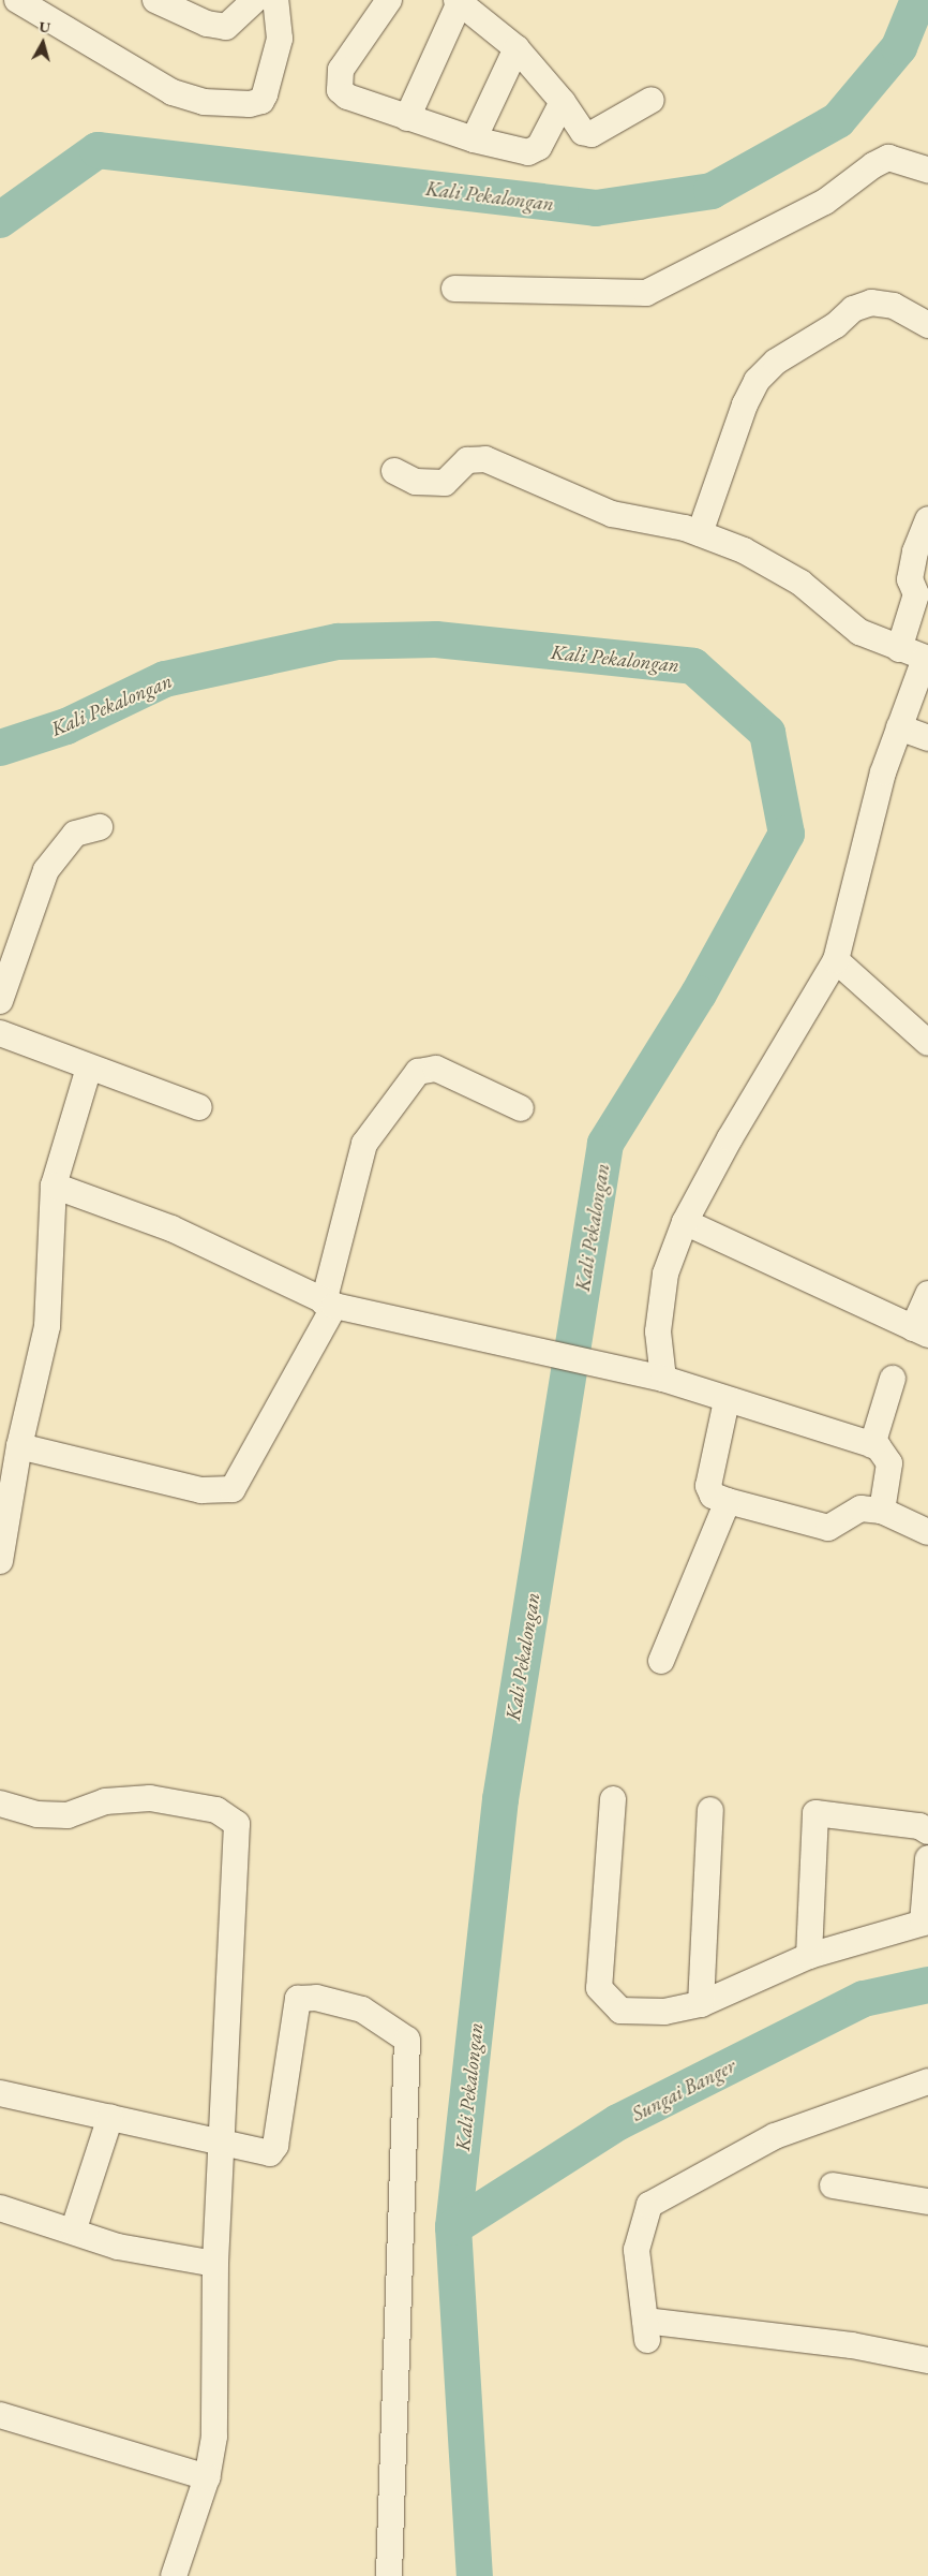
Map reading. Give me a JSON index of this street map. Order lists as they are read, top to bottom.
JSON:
{
  "water": ["Kali Pekalongan", "Sungai Banger"],
  "north": "top"
}
